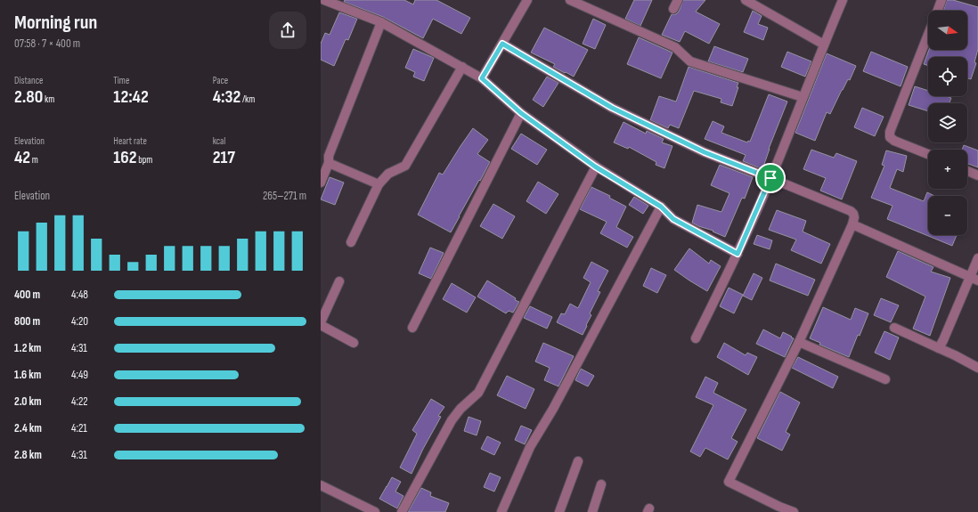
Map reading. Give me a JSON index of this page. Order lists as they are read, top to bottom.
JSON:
{
  "north": "right",
  "page": {
    "heading": ["Morning run", "07:58 · 7 × 400 m"],
    "map_buttons": ["+", "−"],
    "stats": [
      ["Distance", "2.80 km"],
      ["Time", "12:42"],
      ["Pace", "4:32 /km"],
      ["Elevation", "42 m"],
      ["Heart rate", "162 bpm"],
      ["kcal", "217"]
    ],
    "chart": ["Elevation", "265–271 m"],
    "list": [
      {
        "name": "400 m",
        "note": "4:48"
      },
      {
        "name": "800 m",
        "note": "4:20"
      },
      {
        "name": "1.2 km",
        "note": "4:31"
      },
      {
        "name": "1.6 km",
        "note": "4:49"
      },
      {
        "name": "2.0 km",
        "note": "4:22"
      },
      {
        "name": "2.4 km",
        "note": "4:21"
      },
      {
        "name": "2.8 km",
        "note": "4:31"
      }
    ]
  }
}
